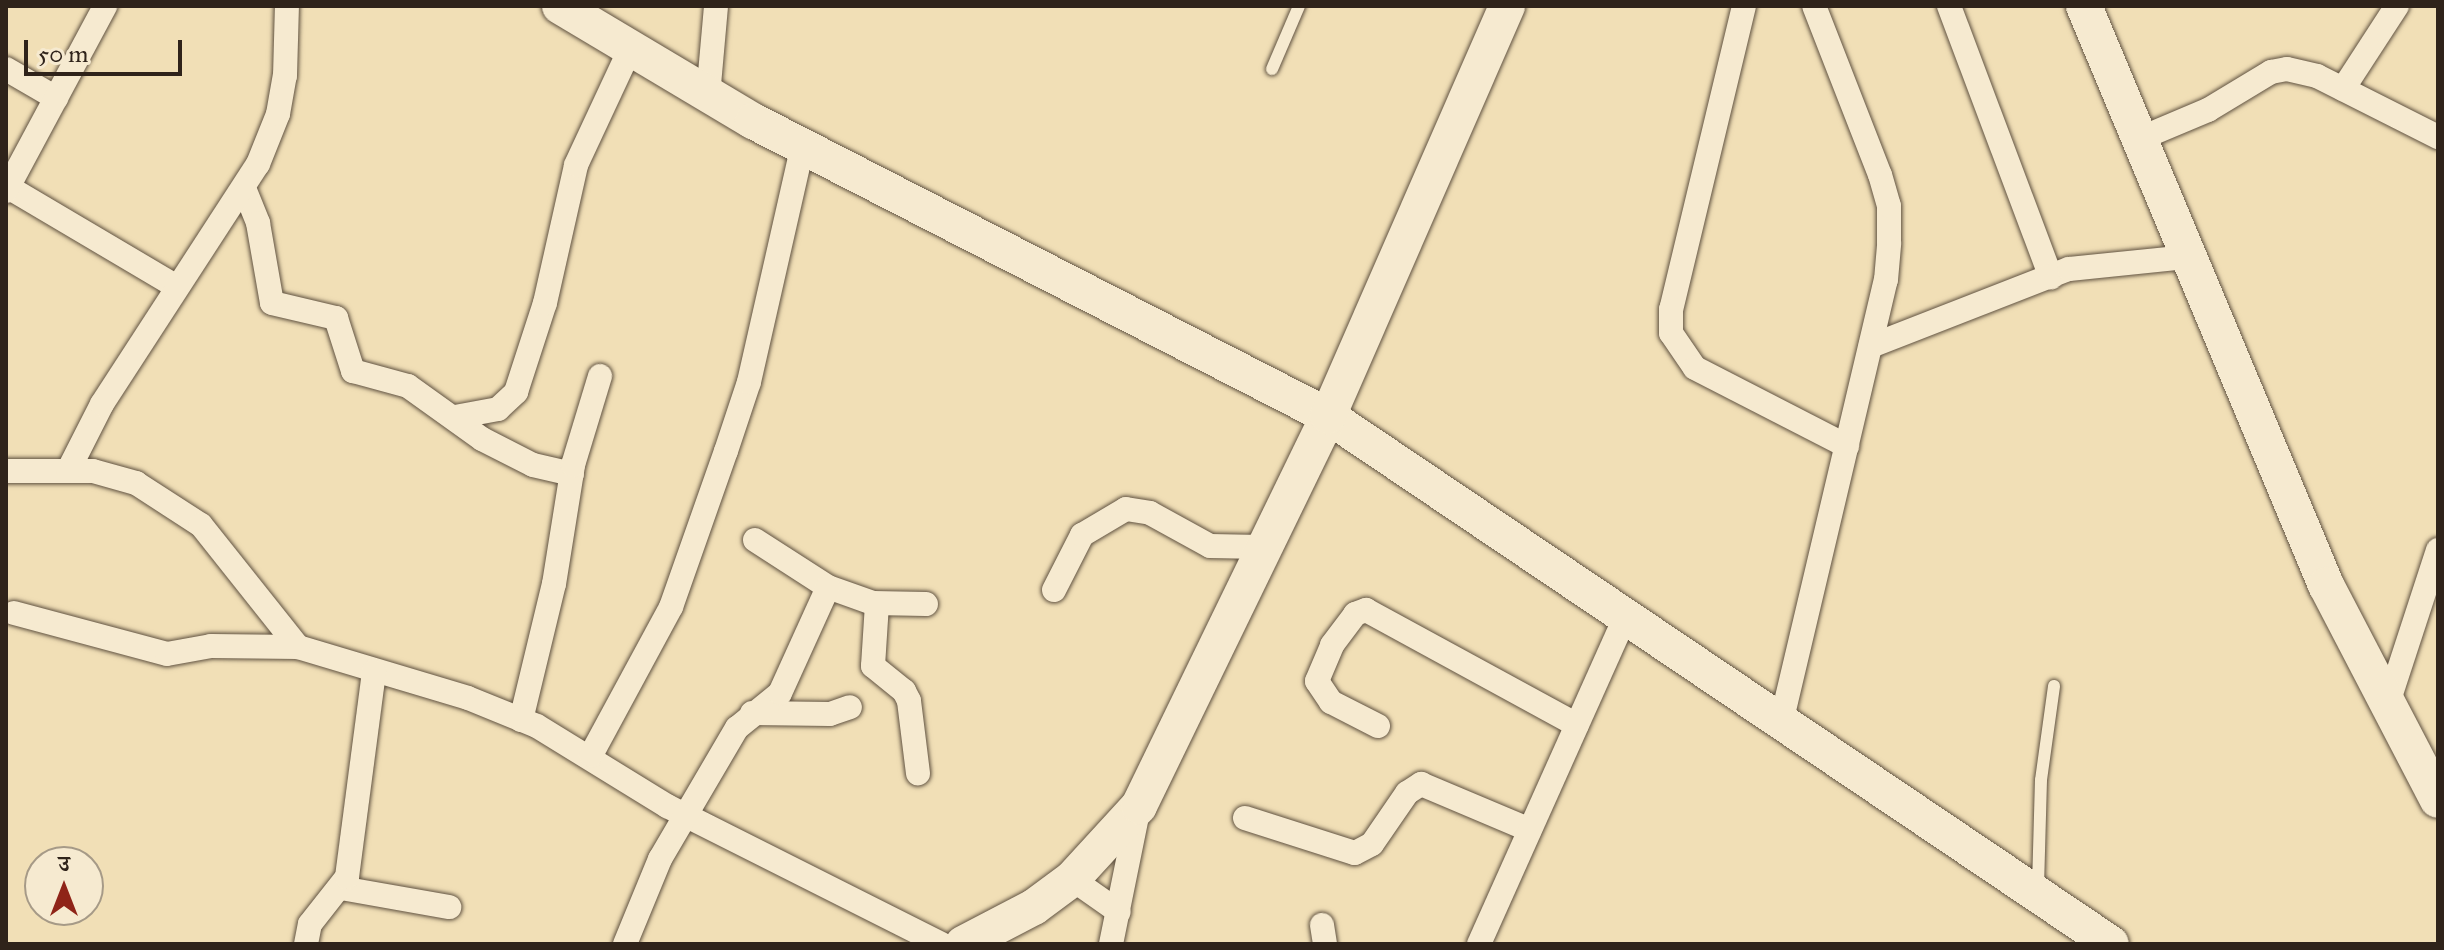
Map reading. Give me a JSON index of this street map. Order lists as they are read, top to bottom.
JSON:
{
  "scale_bar": "50 m",
  "north": "top"
}
